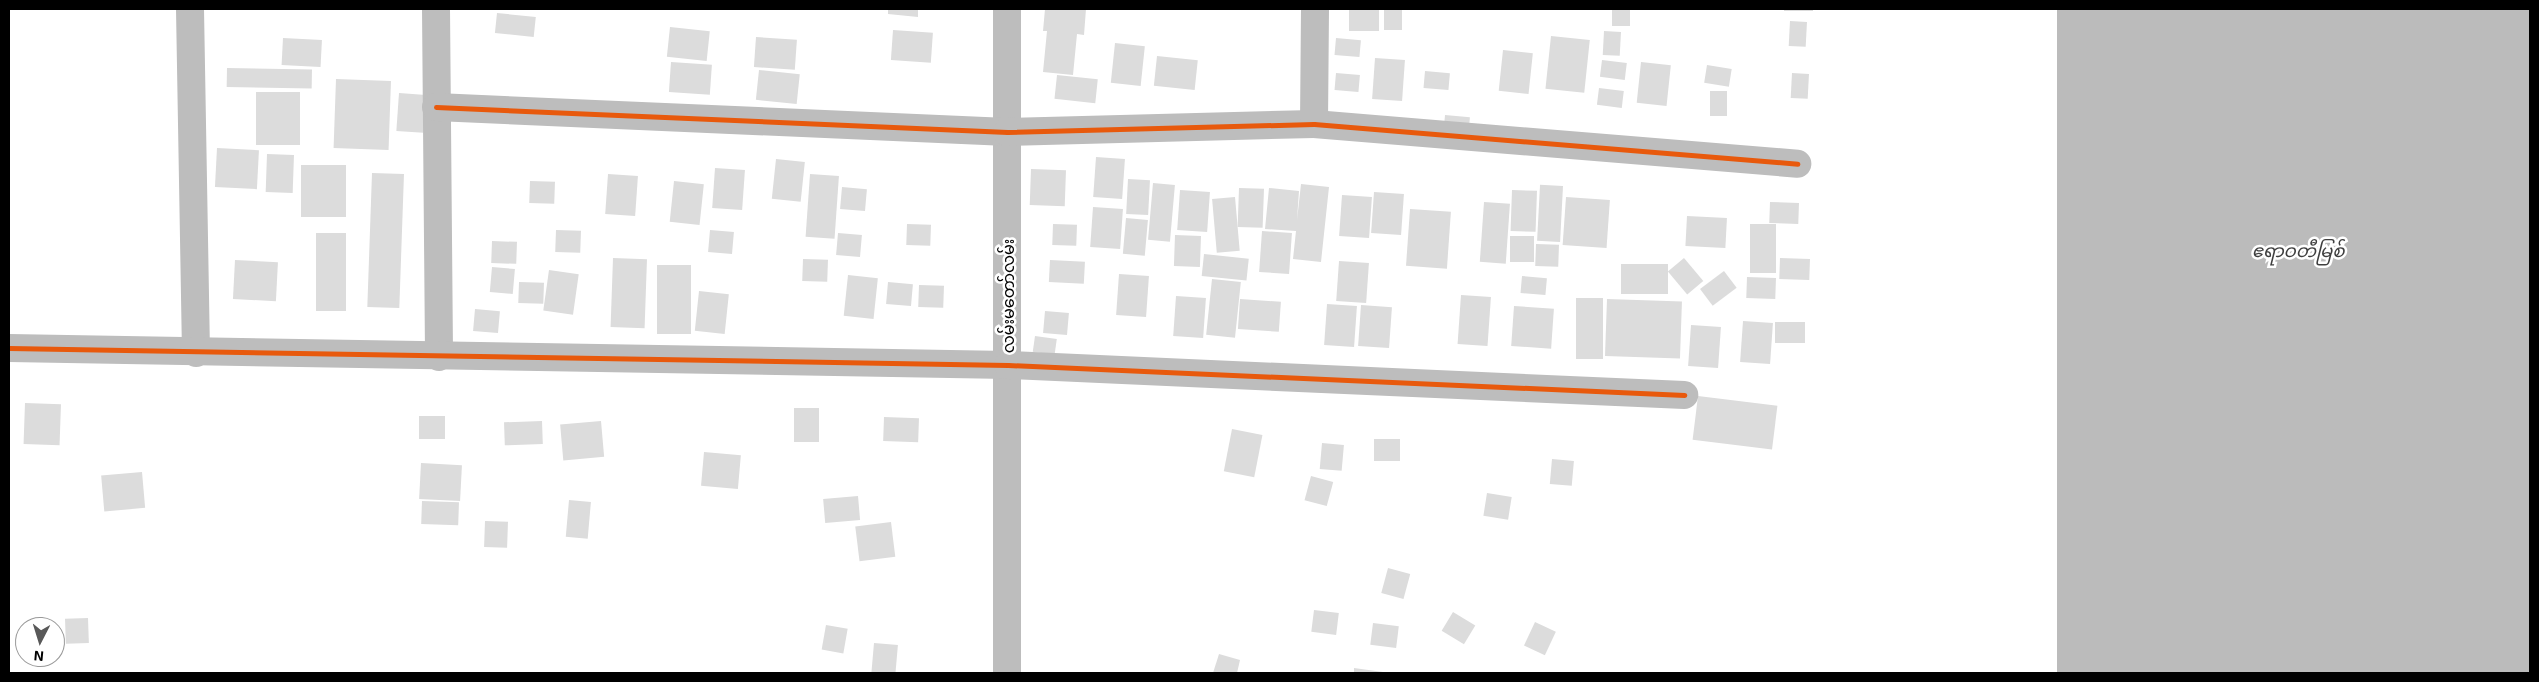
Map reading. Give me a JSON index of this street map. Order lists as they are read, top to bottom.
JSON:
{
  "streets": {
    "street": ["လမ်းမတော်လမ်း"]
  },
  "water": ["ဧရာဝတီမြစ်"],
  "north": "bottom"
}
